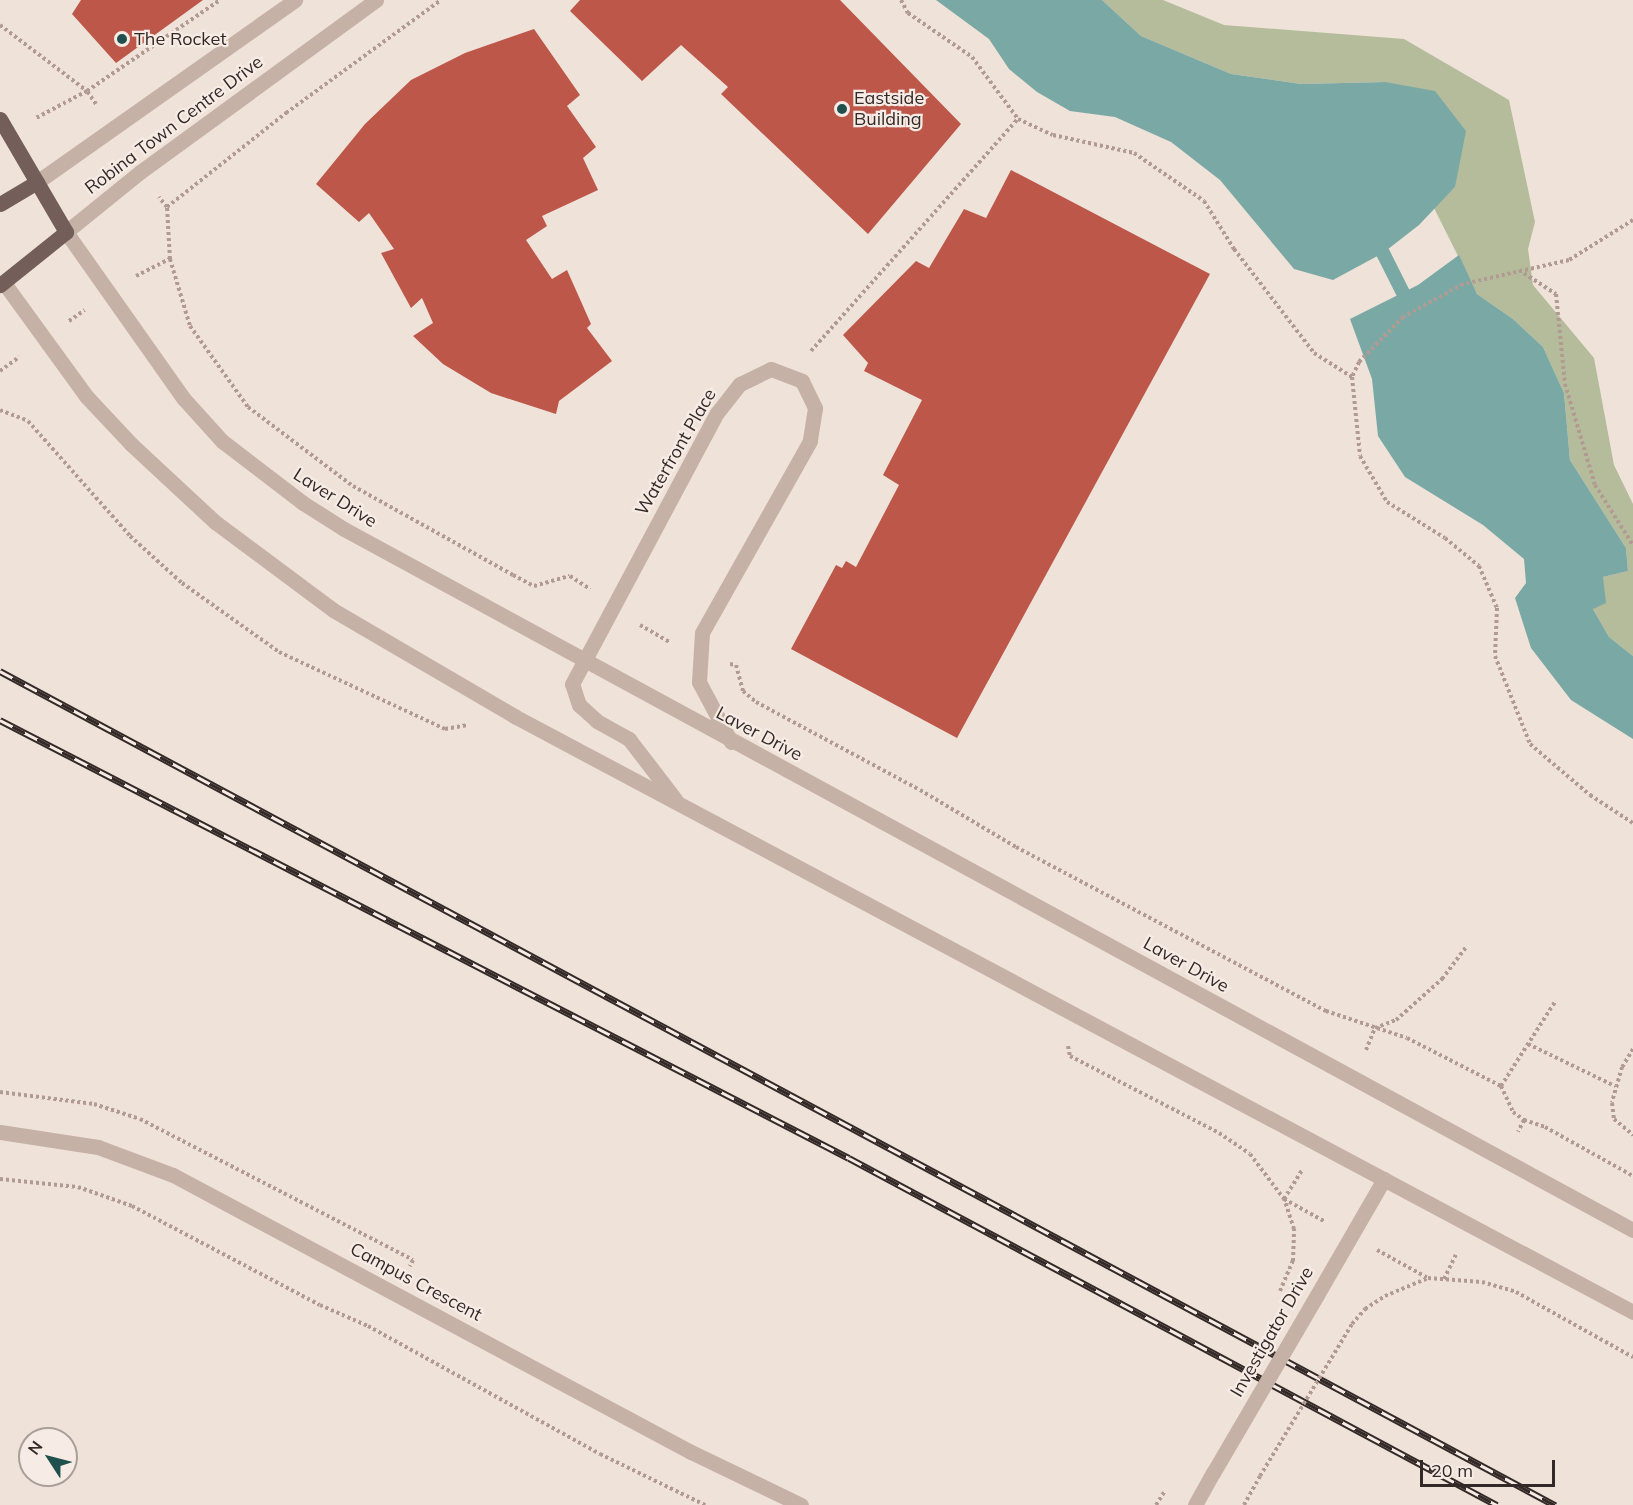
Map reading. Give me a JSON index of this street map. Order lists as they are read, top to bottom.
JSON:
{
  "streets": {
    "main road": ["Robina Town Centre Drive", "Laver Drive"],
    "street": ["Waterfront Place", "Campus Crescent", "Investigator Drive"]
  },
  "crossings": [
    ["Robina Town Centre Drive", "Laver Drive"],
    ["Waterfront Place", "Laver Drive"]
  ],
  "places": ["The Rocket", "Eastside Building"],
  "scale_bar": "20 m",
  "north": "top left"
}
